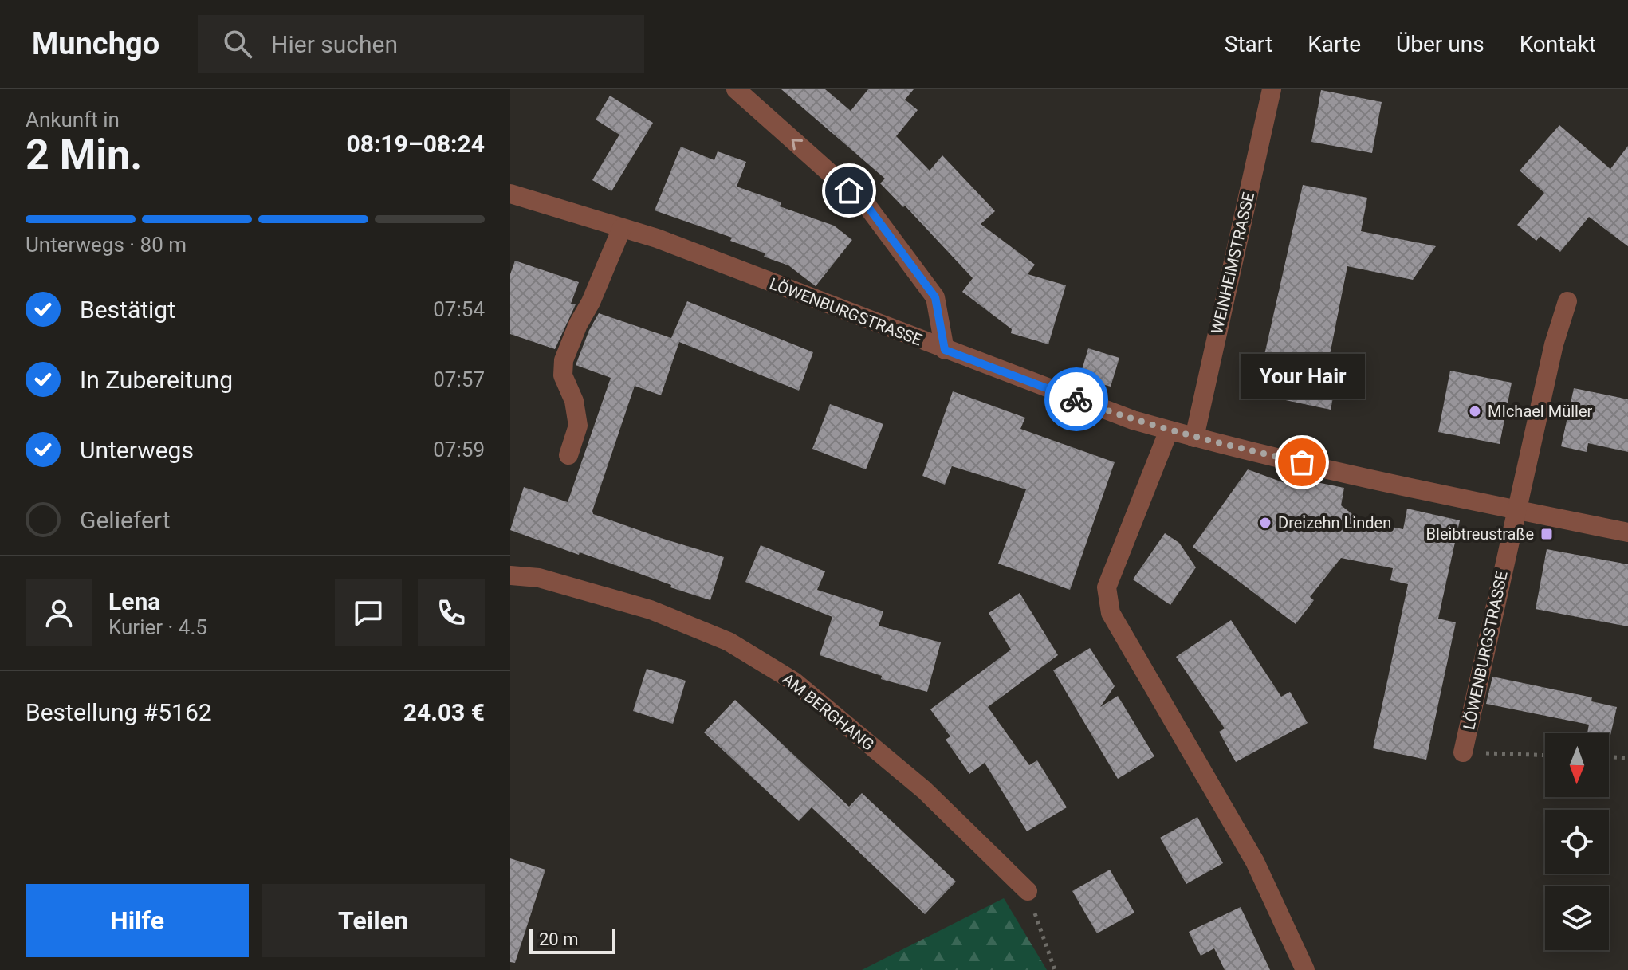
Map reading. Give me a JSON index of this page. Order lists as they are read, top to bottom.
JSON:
{
  "streets": {
    "street": ["WEINHEIMSTRASSE", "LÖWENBURGSTRASSE", "AM BERGHANG"]
  },
  "crossings": [
    ["WEINHEIMSTRASSE", "LÖWENBURGSTRASSE"]
  ],
  "places": {
    "other": ["MIchael Müller", "Your Hair", "Dreizehn Linden"],
    "transit": ["Bleibtreustraße"]
  },
  "scale_bar": "20 m",
  "north": "bottom",
  "page": {
    "header": "Munchgo",
    "search": "Hier suchen",
    "nav": [
      "Start",
      "Karte",
      "Über uns",
      "Kontakt"
    ],
    "heading": ["2 Min.", "Ankunft in", "08:19–08:24"],
    "panel": [
      "Lena",
      "Kurier · 4.5",
      "Bestellung #5162",
      "24.03 €"
    ],
    "bar": "Unterwegs · 80 m",
    "list": [
      ["Bestätigt", "07:54"],
      ["In Zubereitung", "07:57"],
      ["Unterwegs", "07:59"],
      "Geliefert"
    ],
    "bubble": "Your Hair",
    "buttons": ["Hilfe", "Teilen"],
    "scale": "20 m"
  }
}
